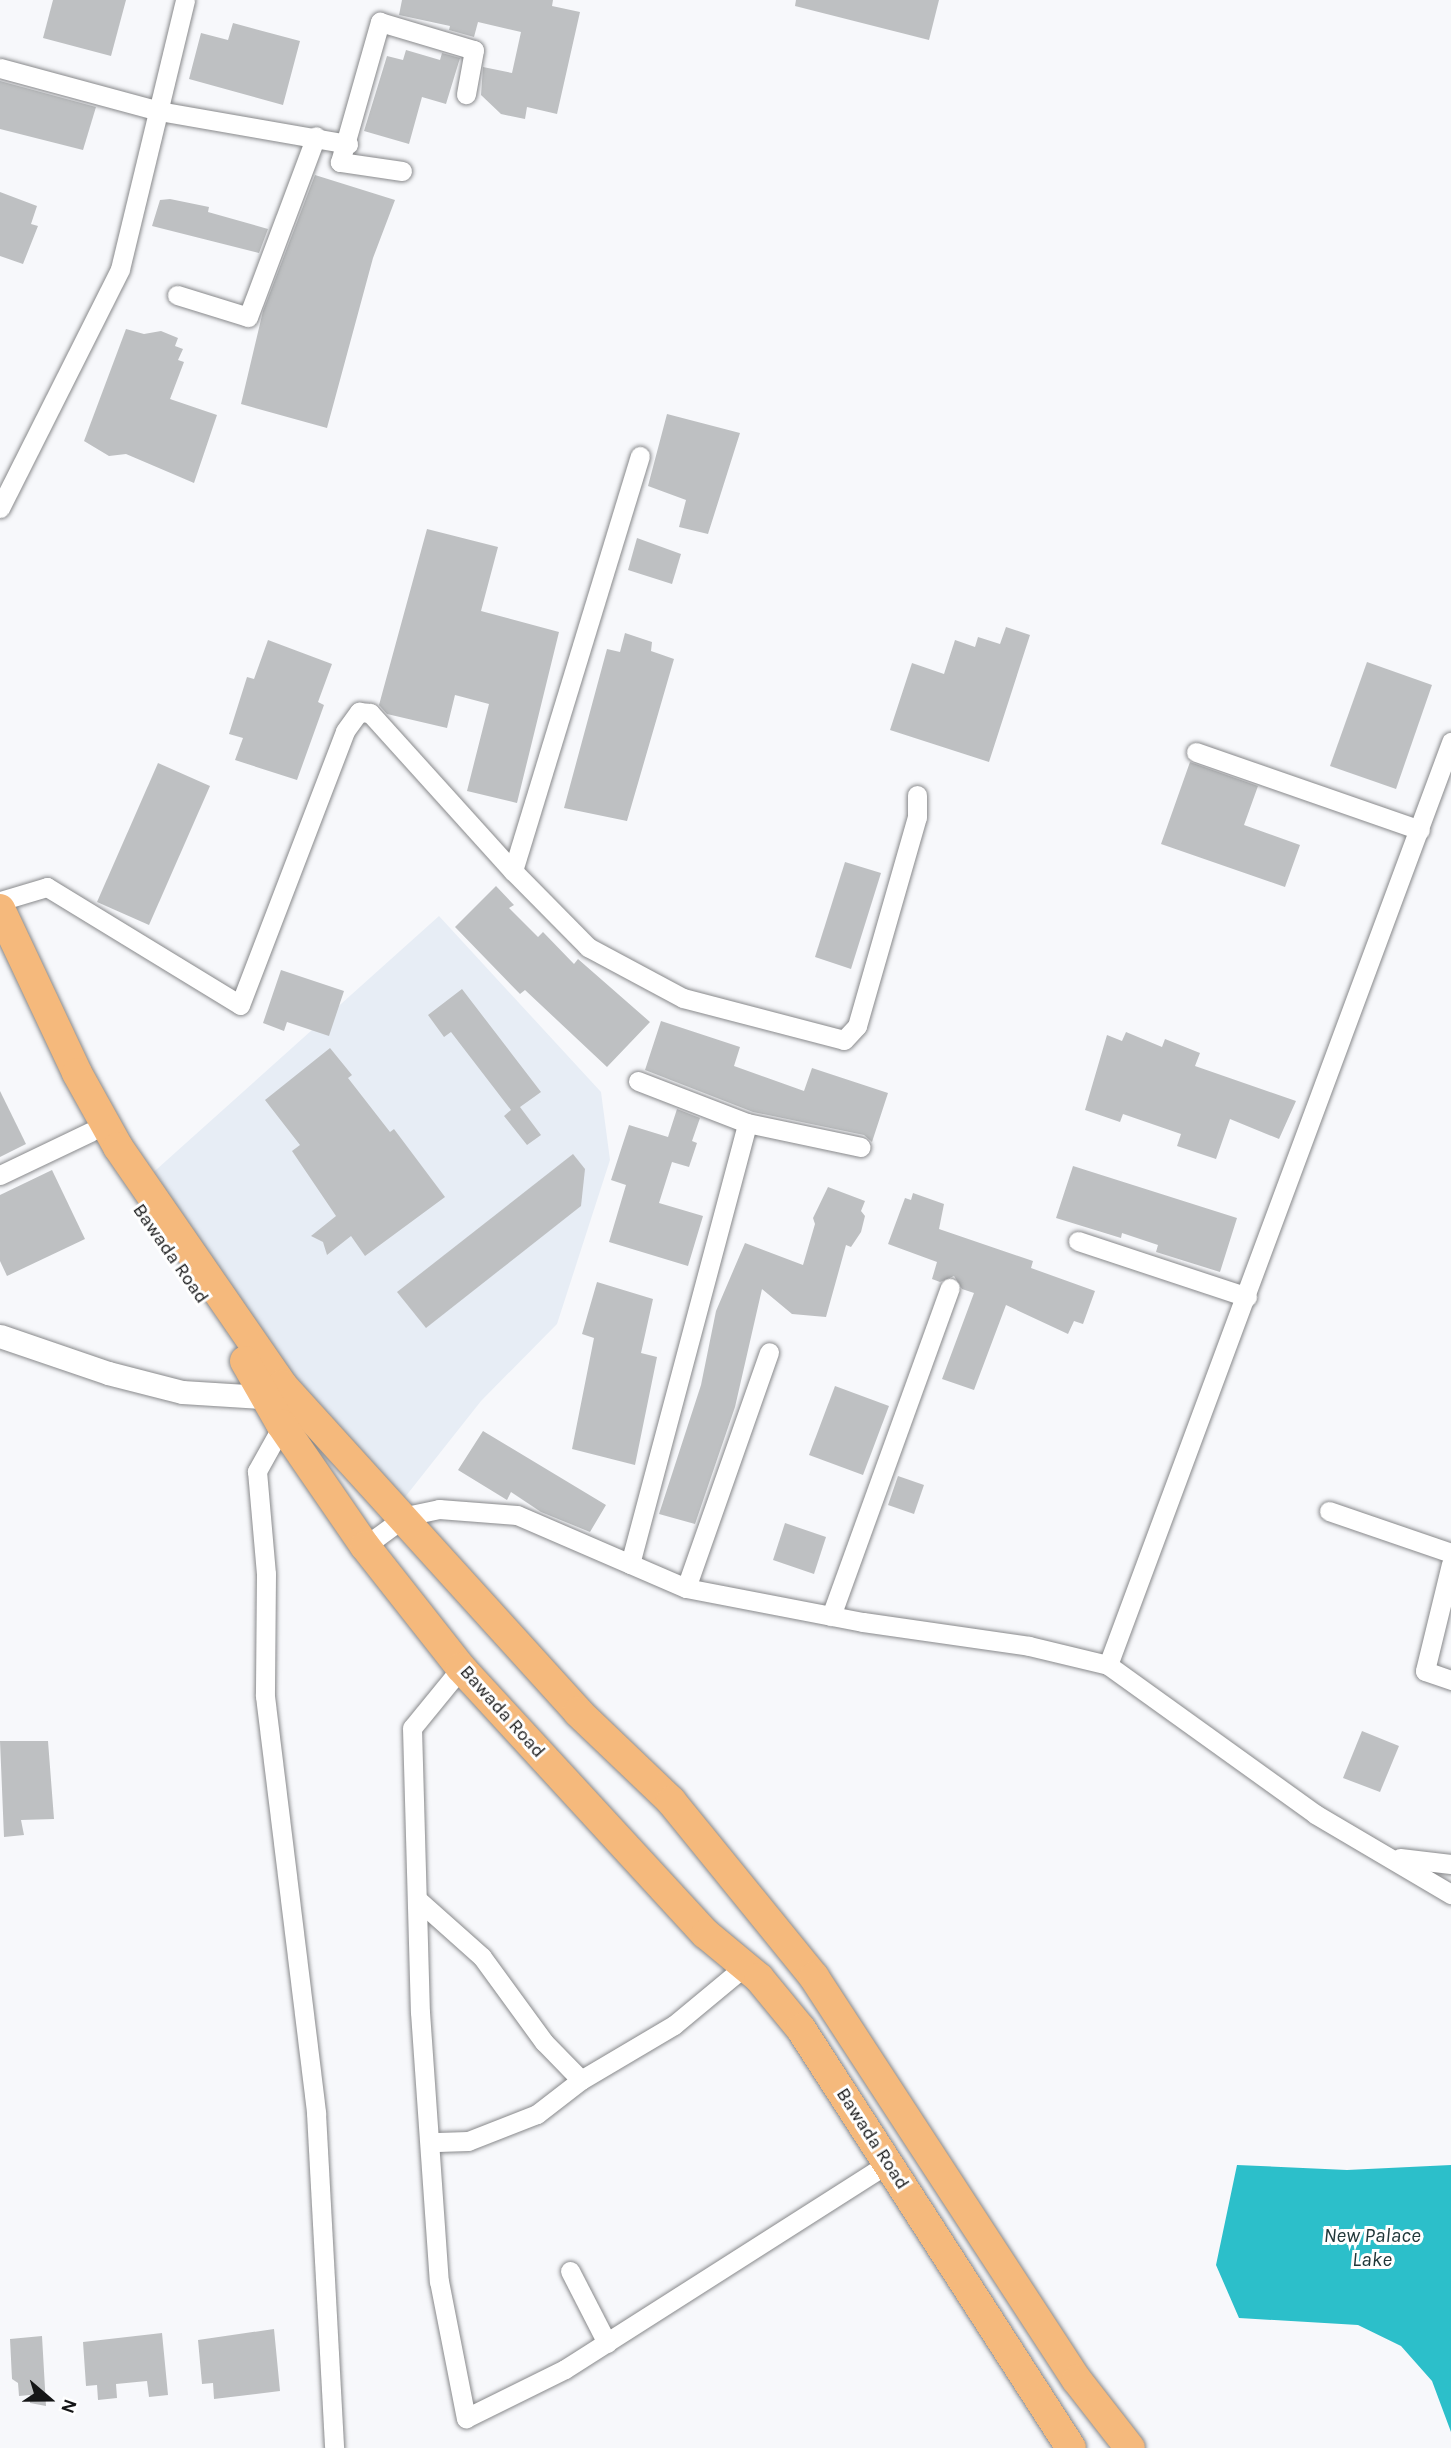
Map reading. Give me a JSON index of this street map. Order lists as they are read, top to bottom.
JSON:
{
  "streets": {
    "main road": ["Bawada Road"]
  },
  "water": ["New Palace Lake"],
  "north": "right"
}
